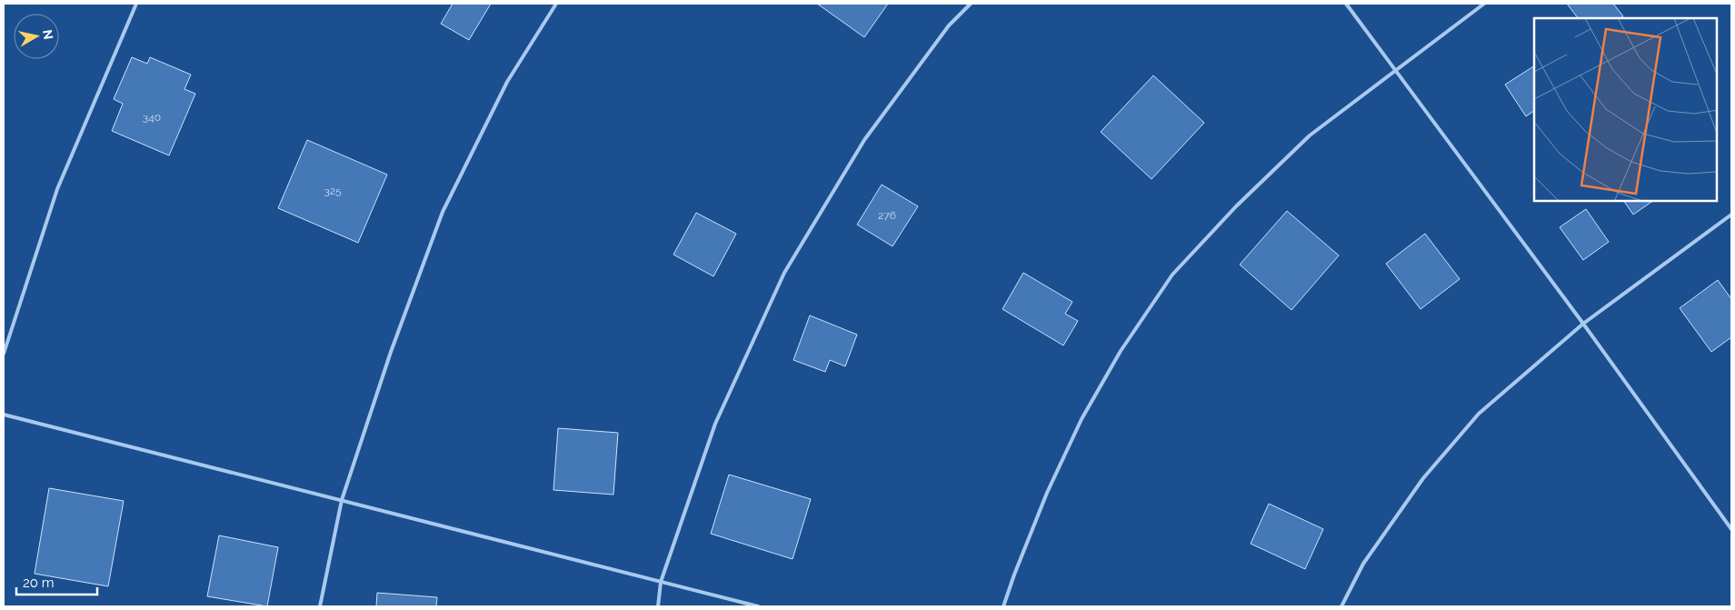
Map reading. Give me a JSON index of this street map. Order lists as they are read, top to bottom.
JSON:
{
  "house_numbers": ["340", "325", "276"],
  "scale_bar": "20 m",
  "north": "right"
}
